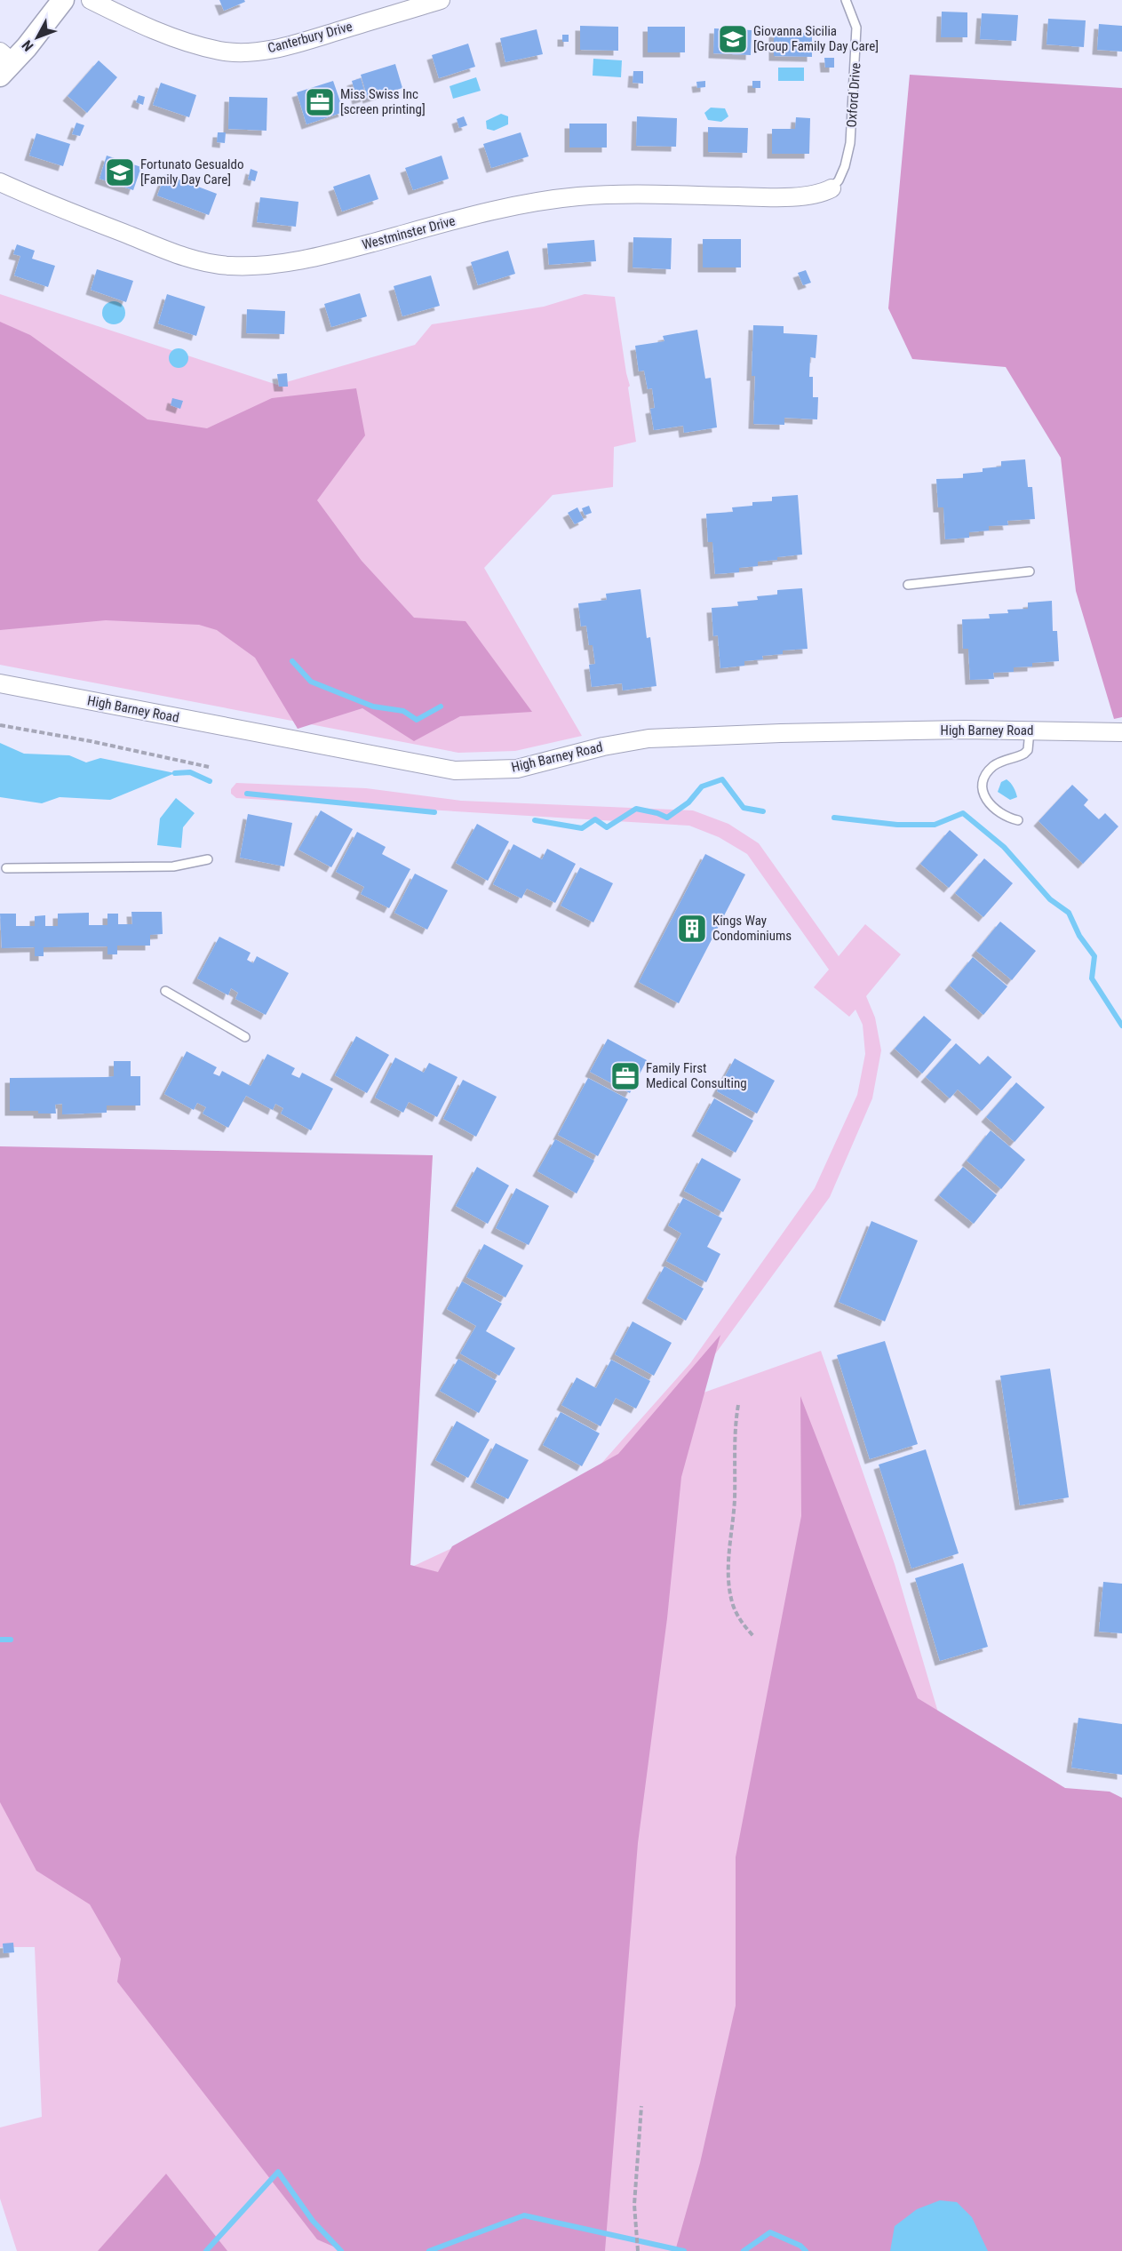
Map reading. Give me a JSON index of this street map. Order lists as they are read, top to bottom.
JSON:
{
  "streets": {
    "street": ["Canterbury Drive", "Westminster Drive", "High Barney Road"],
    "lane": ["Oxford Drive"]
  },
  "crossings": [
    ["Oxford Drive", "Westminster Drive"]
  ],
  "places": {
    "school or university": ["Giovanna Sicilia [Group Family Day Care]", "Fortunato Gesualdo [Family Day Care]"],
    "office": ["Miss Swiss Inc [screen printing]", "Family First Medical Consulting"],
    "building": ["Kings Way Condominiums"]
  },
  "north": "bottom left"
}
